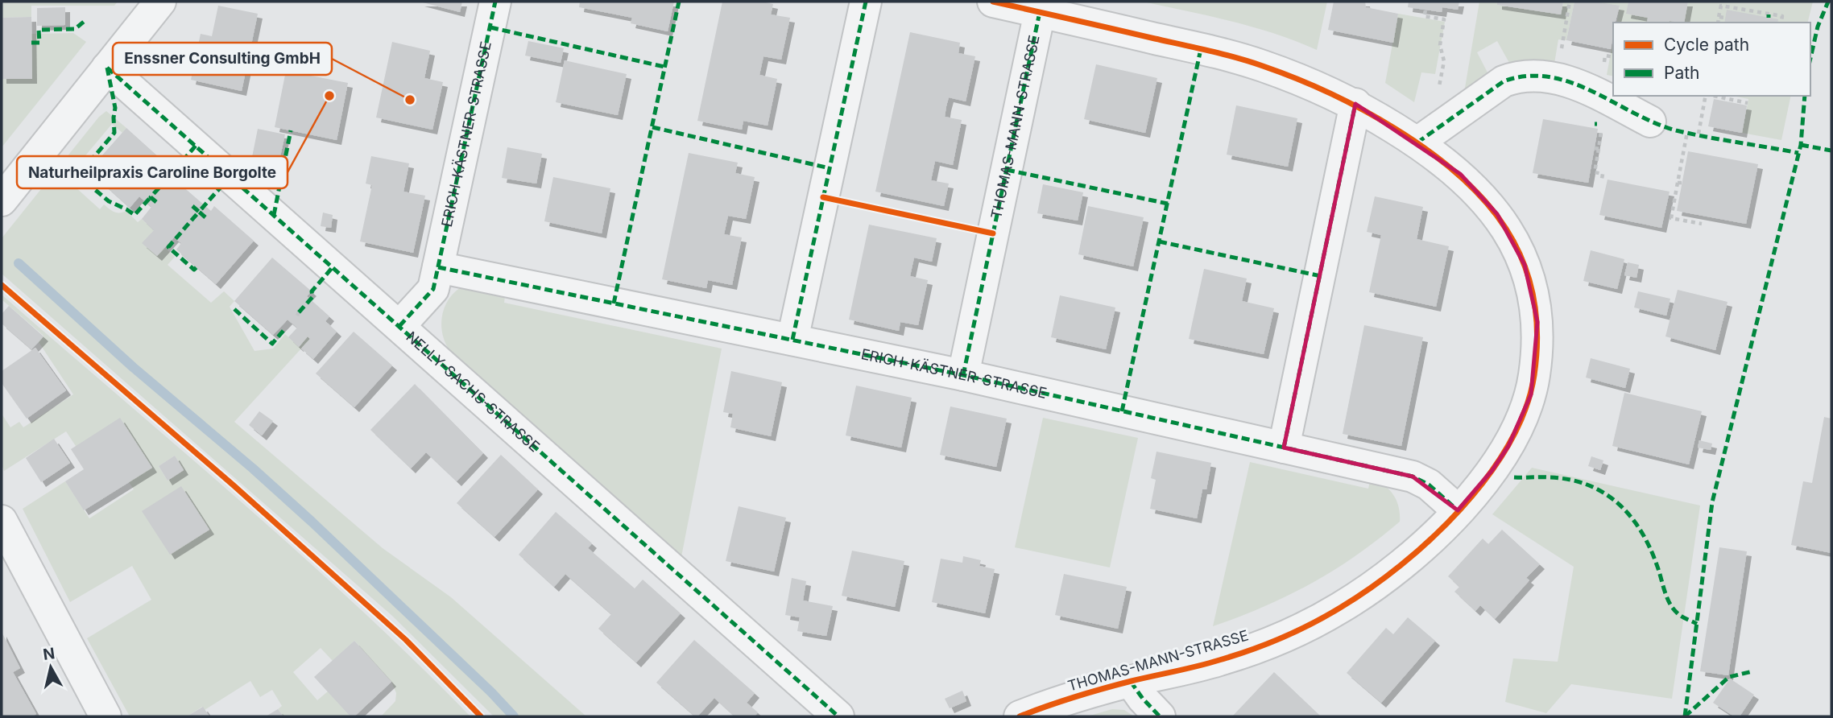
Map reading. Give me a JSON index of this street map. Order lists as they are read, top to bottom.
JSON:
{
  "streets": {
    "street": ["THOMAS-MANN-STRASSE", "ERICH-KÄSTNER-STRASSE", "NELLY-SACHS-STRASSE"]
  },
  "crossings": [
    ["THOMAS-MANN-STRASSE", "ERICH-KÄSTNER-STRASSE"],
    ["ERICH-KÄSTNER-STRASSE", "NELLY-SACHS-STRASSE"]
  ],
  "places": ["Naturheilpraxis Caroline Borgolte", "Enssner Consulting GmbH"],
  "legend": ["Cycle path", "Path"],
  "north": "top"
}
